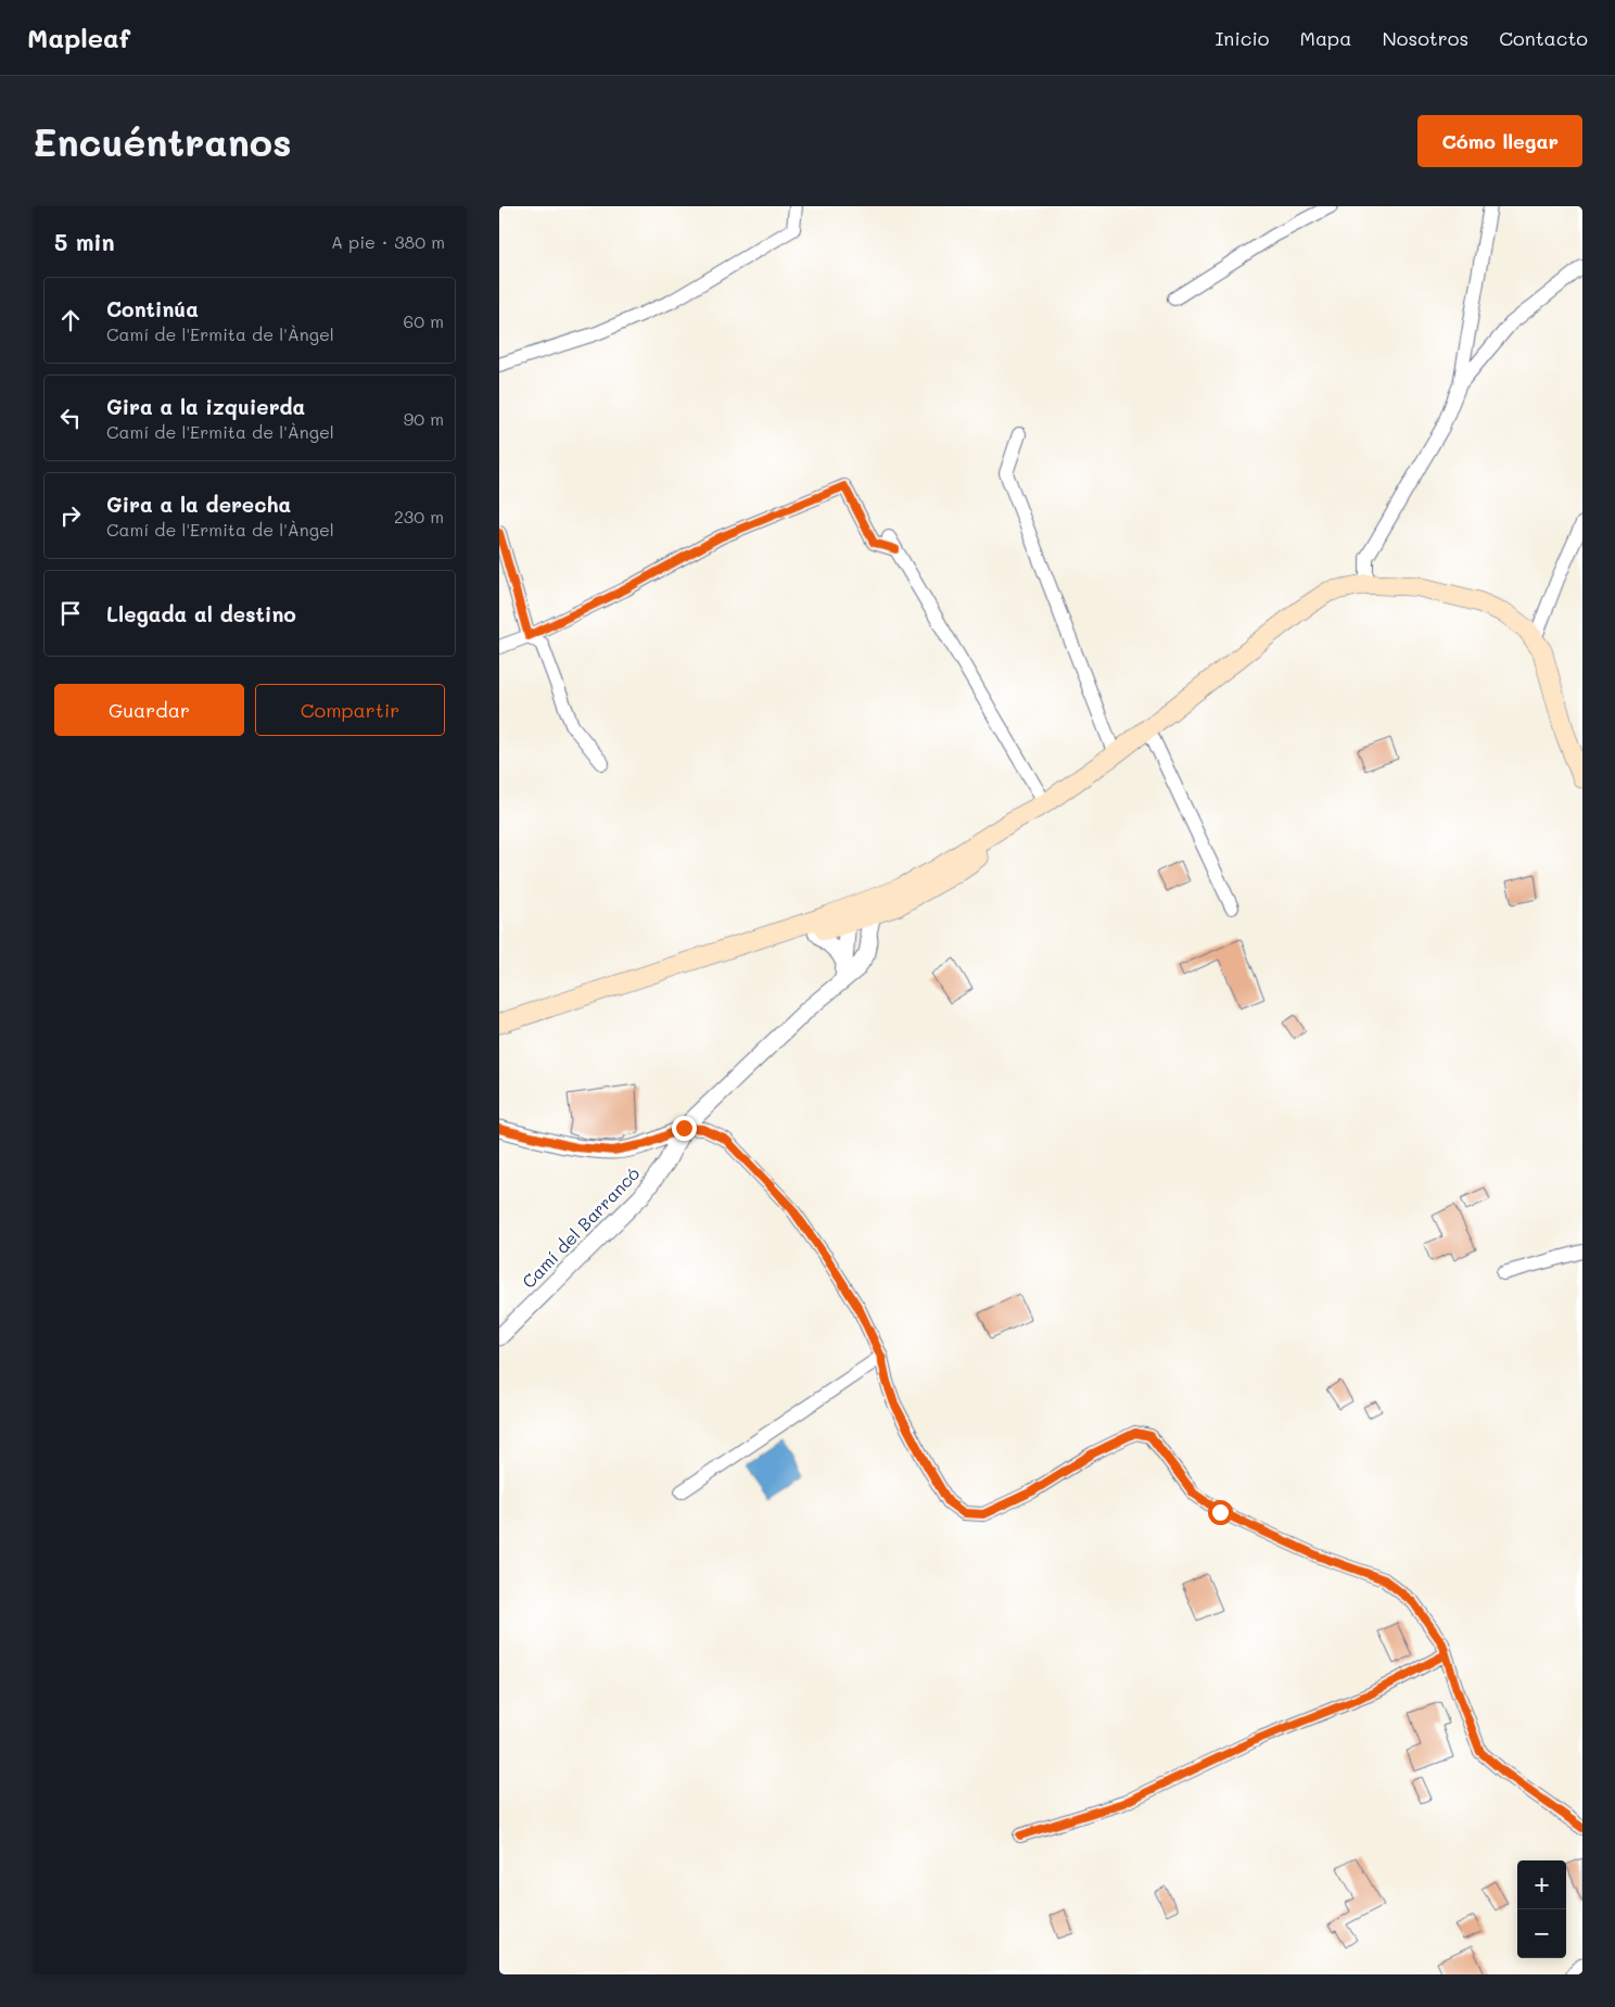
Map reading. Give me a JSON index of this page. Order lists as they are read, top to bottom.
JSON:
{
  "streets": {
    "street": ["Camí del Barrancó"]
  },
  "page": {
    "header": "Mapleaf",
    "nav": [
      "Inicio",
      "Mapa",
      "Nosotros",
      "Contacto"
    ],
    "buttons": [
      "Cómo llegar",
      ["Guardar", "Compartir"]
    ],
    "title": "Encuéntranos",
    "heading": ["5 min", "A pie · 380 m"],
    "list": [
      ["Continúa", "Camí de l'Ermita de l'Àngel", "60 m"],
      ["Gira a la izquierda", "Camí de l'Ermita de l'Àngel", "90 m"],
      ["Gira a la derecha", "Camí de l'Ermita de l'Àngel", "230 m"],
      "Llegada al destino"
    ],
    "map_buttons": ["+", "−"]
  }
}
